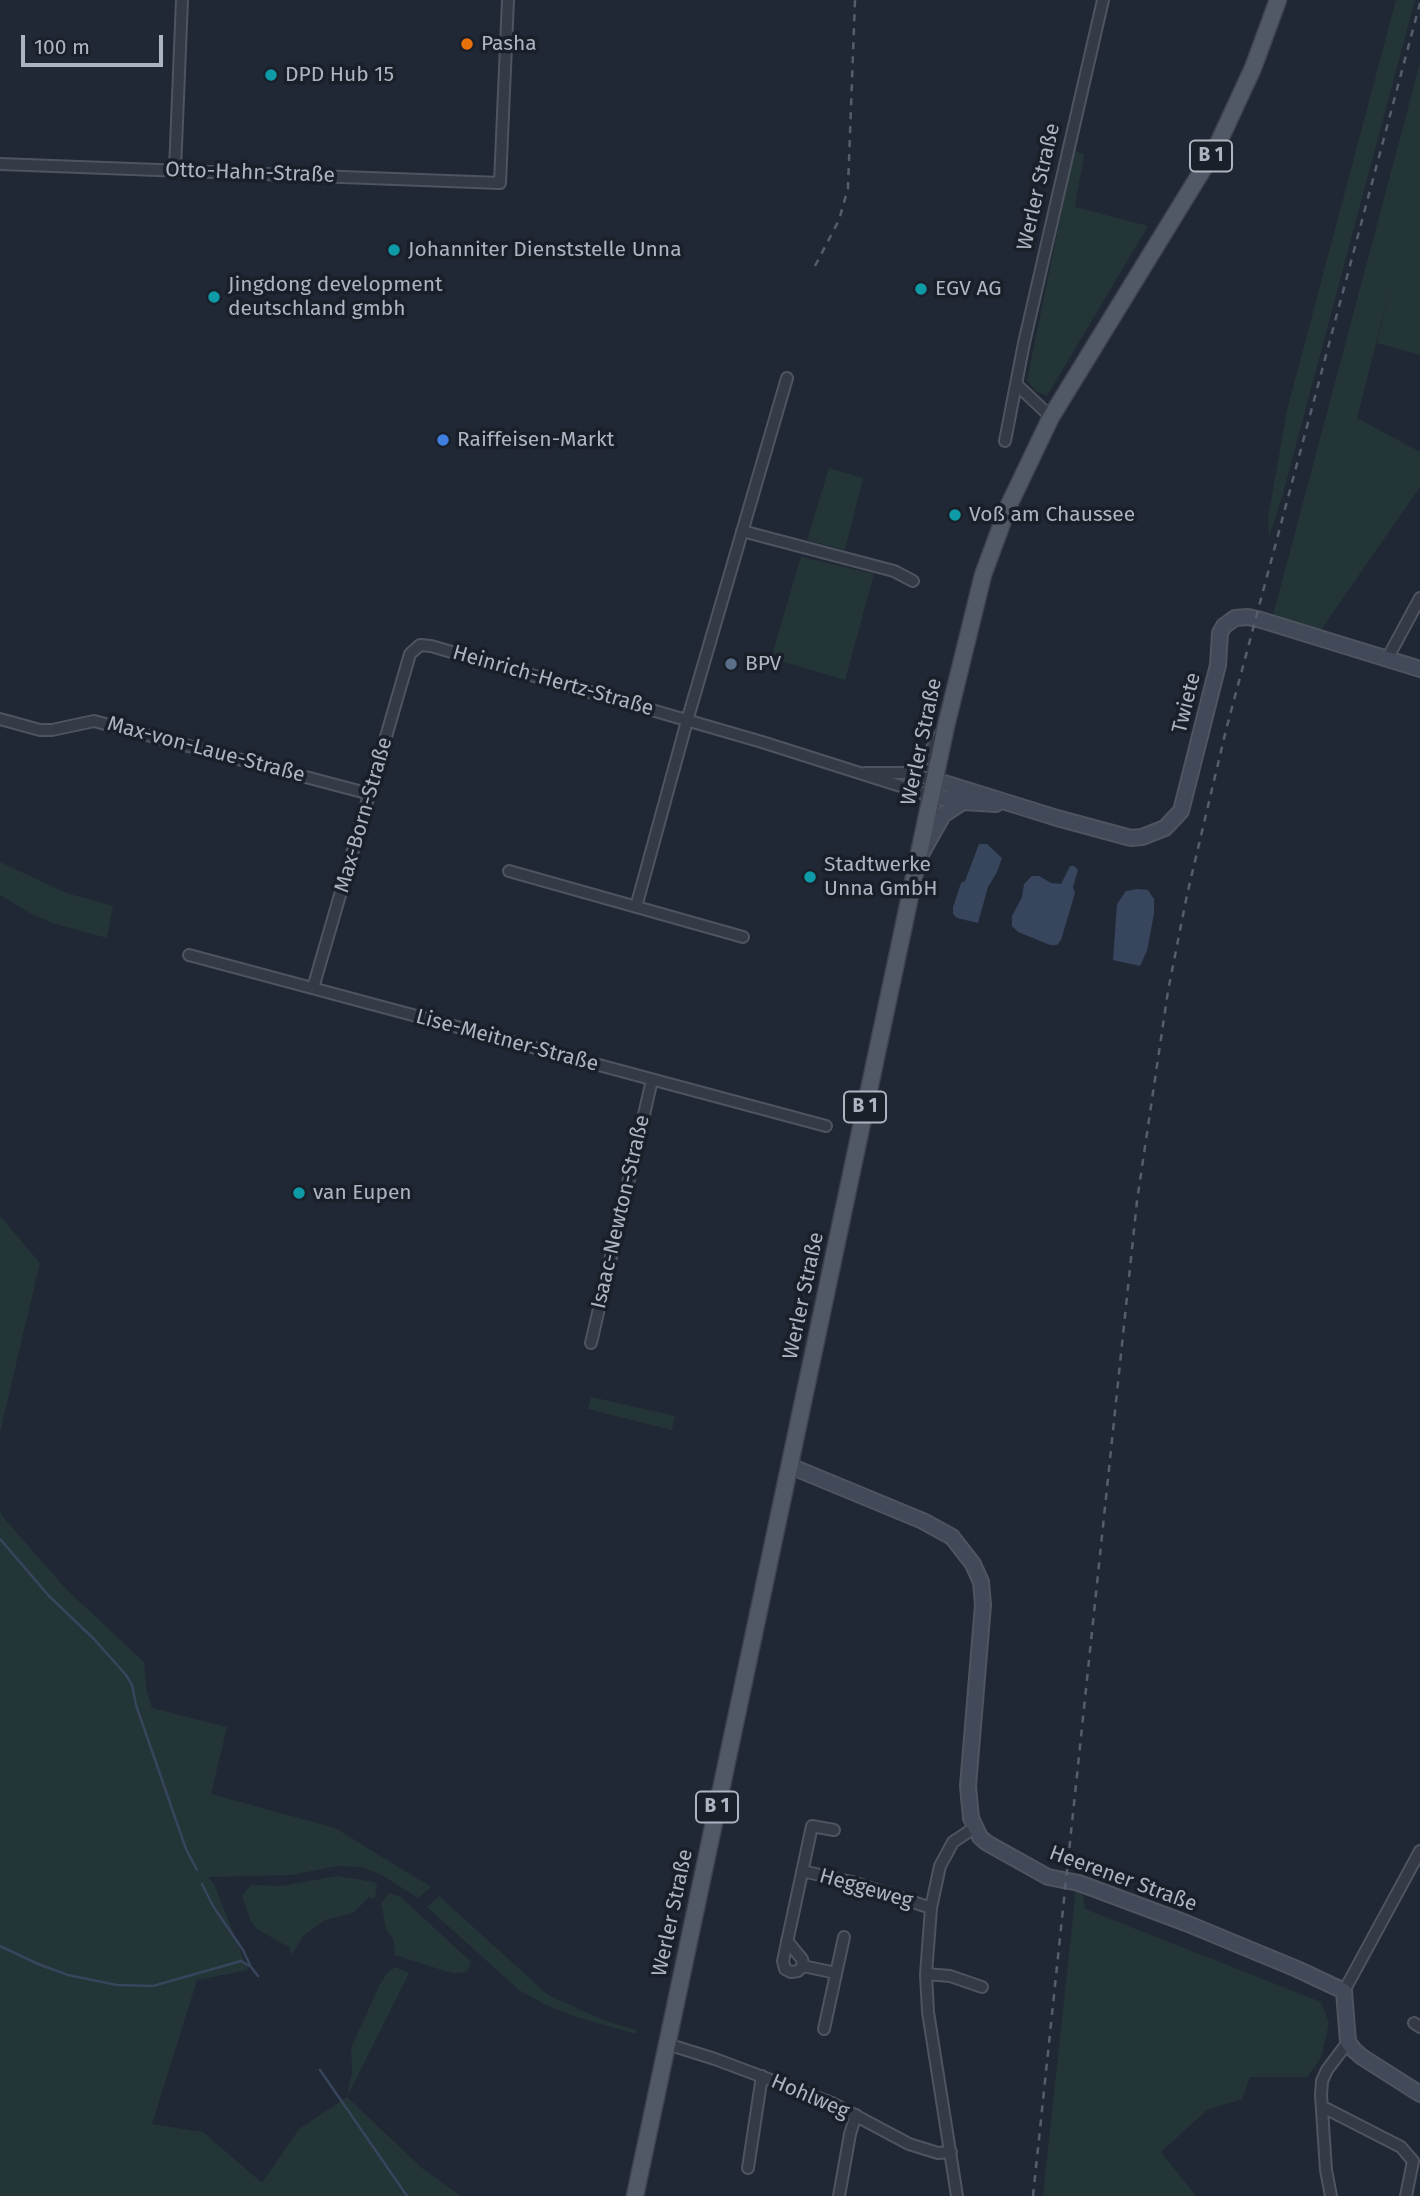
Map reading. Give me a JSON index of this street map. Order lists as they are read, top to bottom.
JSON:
{
  "streets": {
    "main road": ["B 1", "Werler Straße"],
    "street": [
      "Otto-Hahn-Straße",
      "Heinrich-Hertz-Straße",
      "Twiete",
      "Max-von-Laue-Straße",
      "Max-Born-Straße",
      "Lise-Meitner-Straße",
      "Isaac-Newton-Straße",
      "Heerener Straße",
      "Heggeweg",
      "Hohlweg"
    ]
  },
  "crossings": [
    ["Werler Straße", "Heinrich-Hertz-Straße"],
    ["Werler Straße", "Twiete"],
    ["Werler Straße", "Hohlweg"],
    ["Heinrich-Hertz-Straße", "Twiete"],
    ["Heinrich-Hertz-Straße", "Max-Born-Straße"],
    ["Max-von-Laue-Straße", "Max-Born-Straße"],
    ["Max-Born-Straße", "Lise-Meitner-Straße"],
    ["Lise-Meitner-Straße", "Isaac-Newton-Straße"]
  ],
  "places": [
    "Pasha",
    "DPD Hub 15",
    "Johanniter Dienststelle Unna",
    "EGV AG",
    "Jingdong development deutschland gmbh",
    "Raiffeisen-Markt",
    "Voß am Chaussee",
    "BPV",
    "Stadtwerke Unna GmbH",
    "van Eupen"
  ],
  "scale_bar": "100 m"
}
